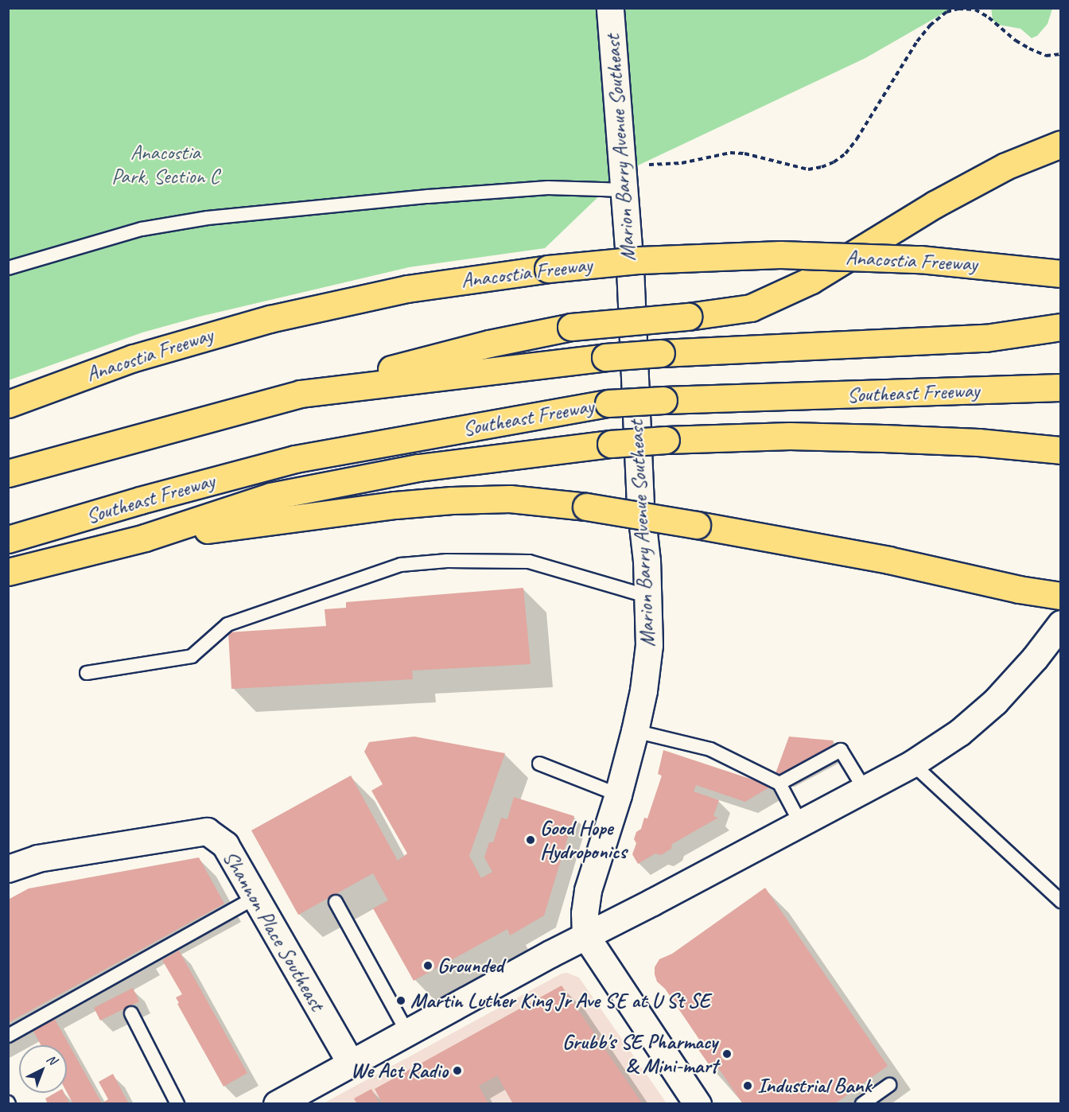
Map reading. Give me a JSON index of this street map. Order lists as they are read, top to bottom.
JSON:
{
  "streets": {
    "highway": ["Anacostia Freeway", "Southeast Freeway"],
    "street": ["Marion Barry Avenue Southeast", "Shannon Place Southeast"]
  },
  "parks": ["Anacostia Park, Section C"],
  "places": [
    "Good Hope Hydroponics",
    "Grounded",
    "Martin Luther King Jr Ave SE at U St SE",
    "Grubb's SE Pharmacy & Mini-mart",
    "We Act Radio",
    "Industrial Bank"
  ],
  "north": "top right"
}
